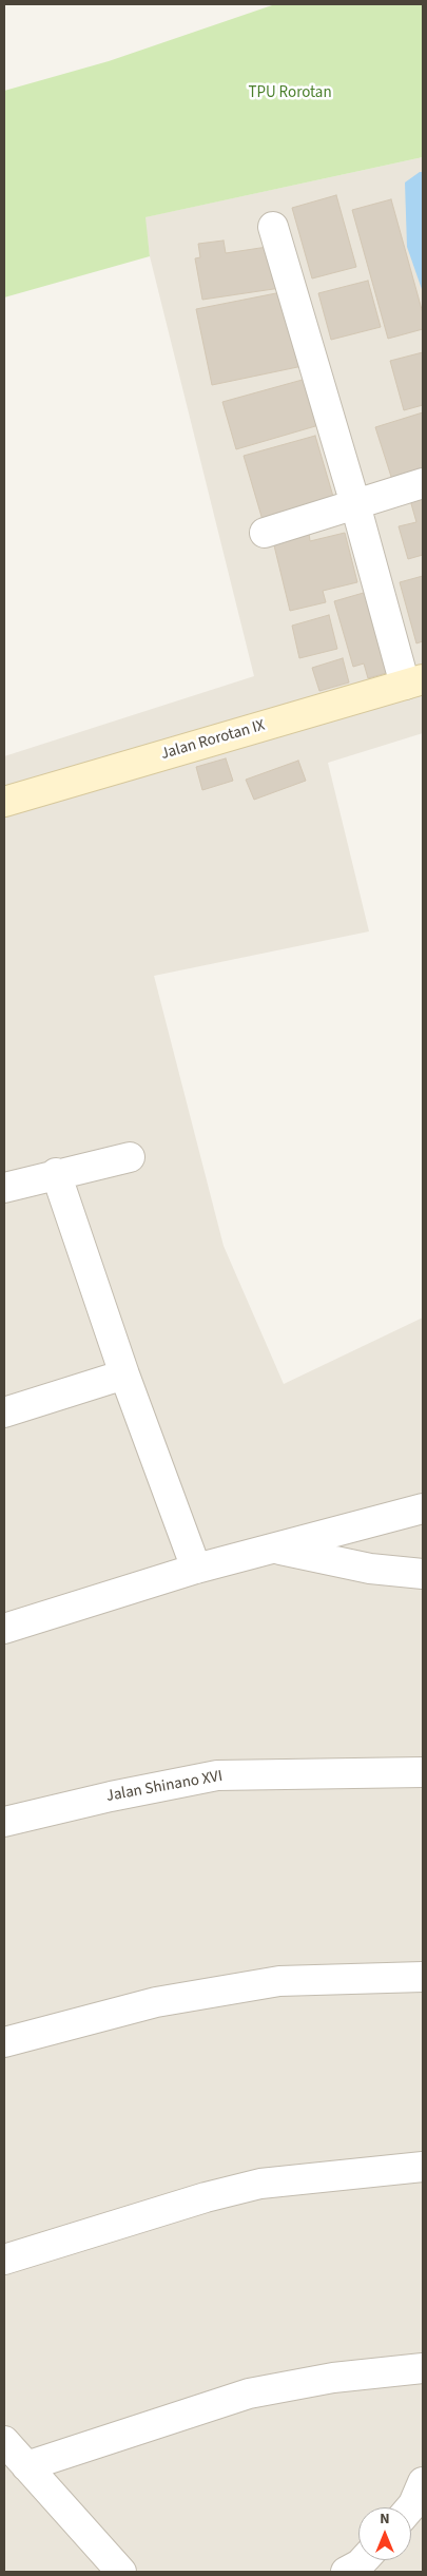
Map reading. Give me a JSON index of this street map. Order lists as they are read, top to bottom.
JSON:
{
  "streets": {
    "street": ["Jalan Rorotan IX", "Jalan Shinano XVI"]
  },
  "parks": ["TPU Rorotan"],
  "north": "top"
}
